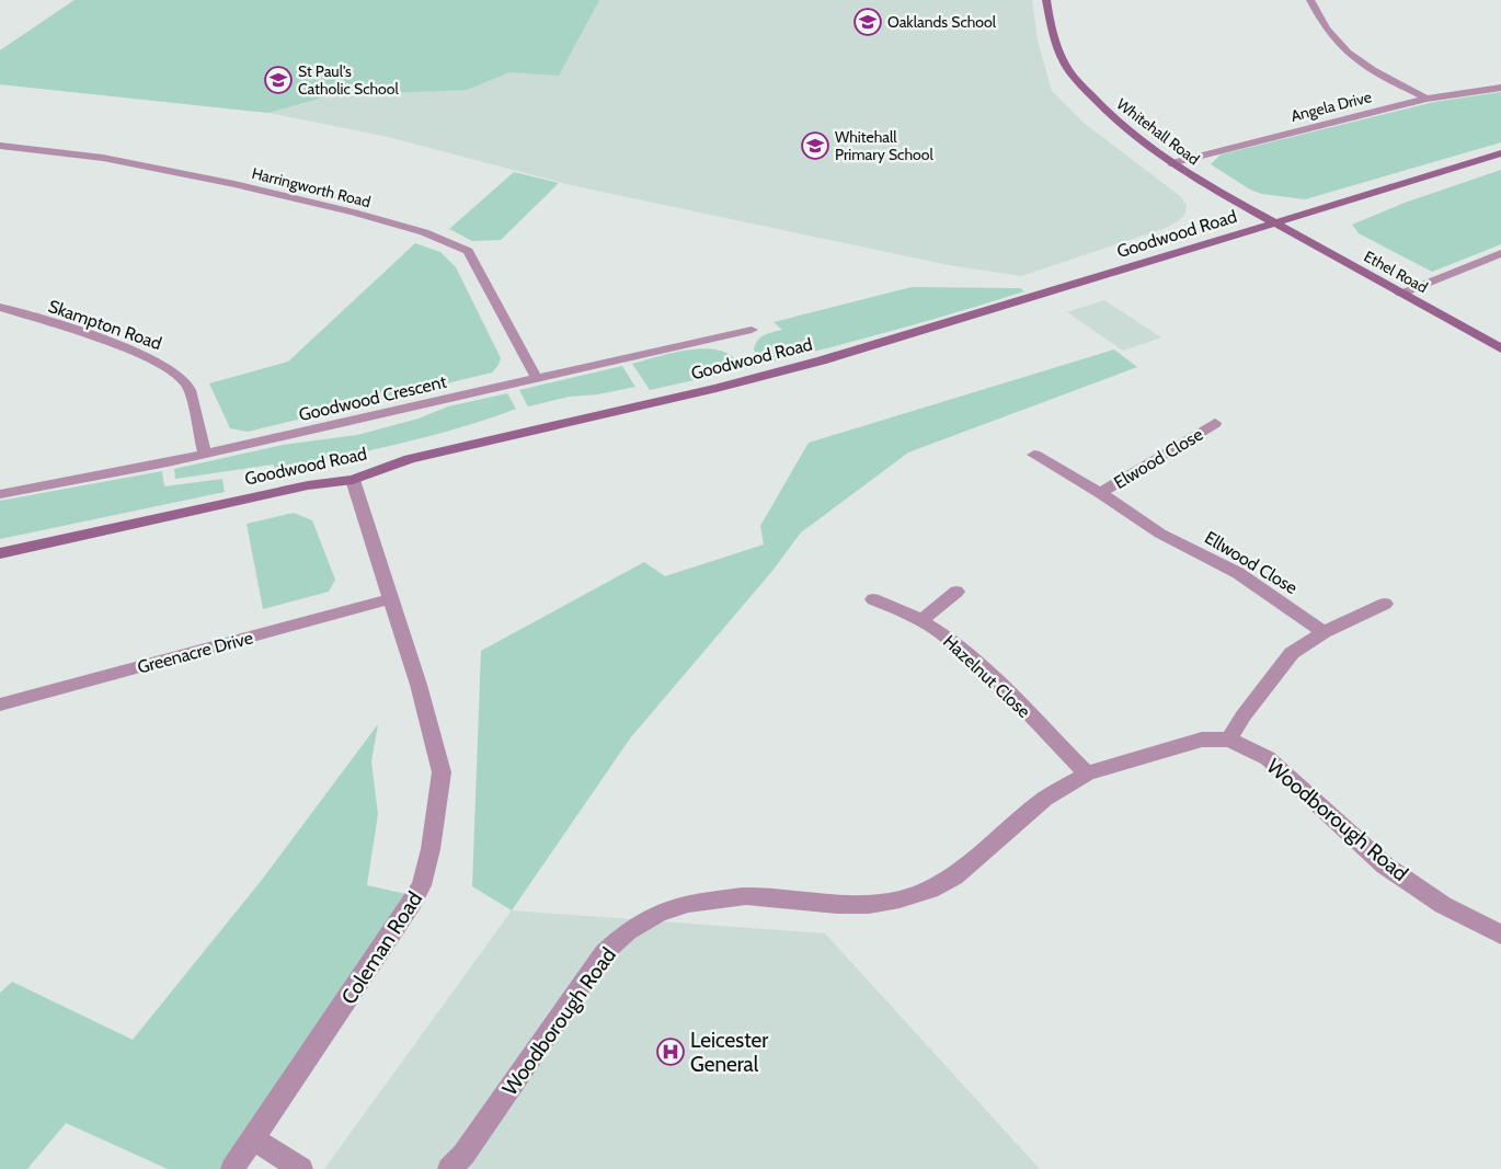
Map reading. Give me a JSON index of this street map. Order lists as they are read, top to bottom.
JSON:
{
  "streets": {
    "street": [
      "Angela Drive",
      "Whitehall Road",
      "Harringworth Road",
      "Goodwood Road",
      "Ethel Road",
      "Skampton Road",
      "Goodwood Crescent",
      "Elwood Close",
      "Ellwood Close",
      "Greenacre Drive",
      "Hazelnut Close",
      "Woodborough Road",
      "Coleman Road"
    ]
  },
  "crossings": [
    ["Angela Drive", "Whitehall Road"],
    ["Whitehall Road", "Goodwood Road"],
    ["Whitehall Road", "Ethel Road"],
    ["Harringworth Road", "Goodwood Crescent"],
    ["Goodwood Road", "Ethel Road"],
    ["Goodwood Road", "Coleman Road"],
    ["Skampton Road", "Goodwood Crescent"],
    ["Elwood Close", "Ellwood Close"],
    ["Greenacre Drive", "Coleman Road"],
    ["Hazelnut Close", "Woodborough Road"]
  ],
  "places": {
    "school or university": ["Oaklands School", "St Paul's Catholic School", "Whitehall Primary School"],
    "hospital": ["Leicester General"]
  }
}
